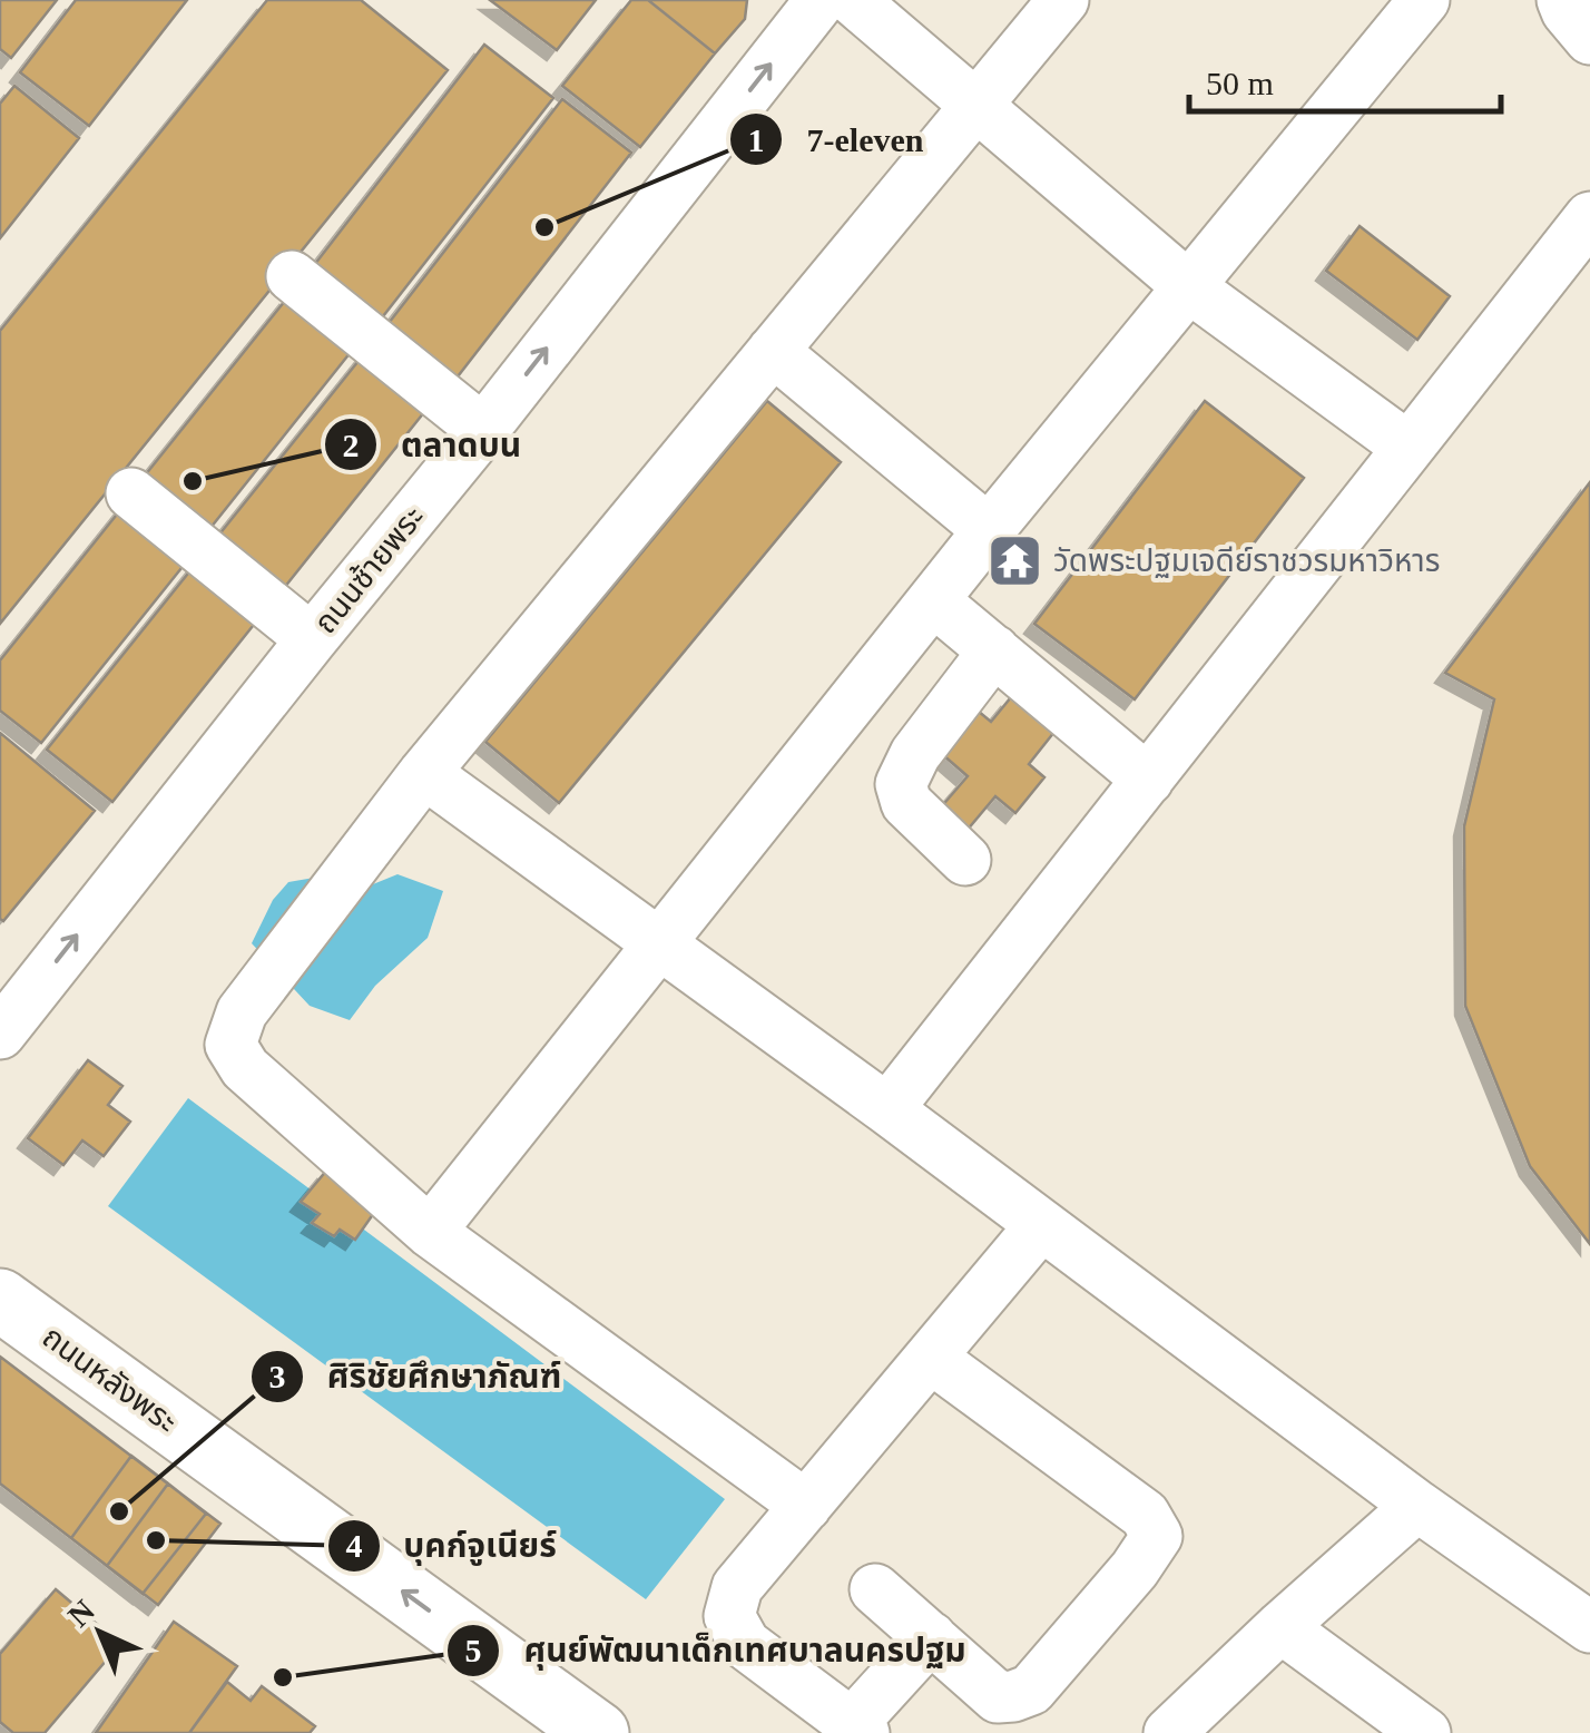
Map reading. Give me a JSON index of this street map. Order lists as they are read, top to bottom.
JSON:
{
  "streets": {
    "main road": ["ถนนหลังพระ"],
    "street": ["ถนนซ้ายพระ"]
  },
  "one_way": ["ถนนหลังพระ"],
  "places": {
    "other": [
      "7-eleven",
      "ตลาดบน",
      "ศิริชัยศึกษาภัณฑ์",
      "บุคก์จูเนียร์",
      "ศุนย์พัฒนาเด็กเทศบาลนครปฐม"
    ],
    "temple": ["วัดพระปฐมเจดีย์ราชวรมหาวิหาร"]
  },
  "scale_bar": "50 m",
  "north": "top left"
}
